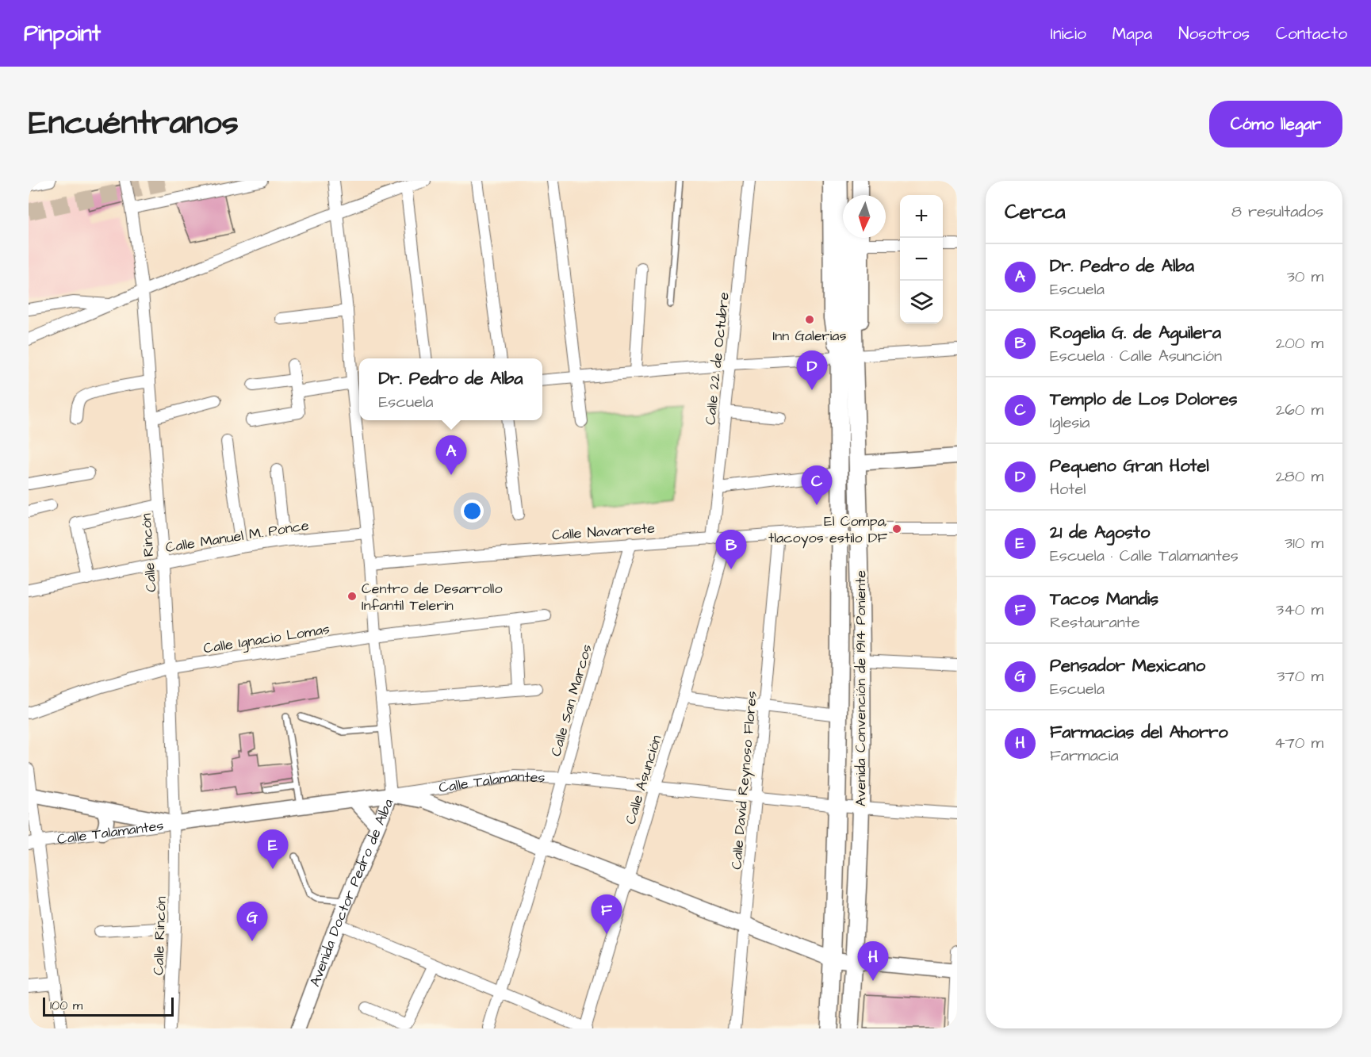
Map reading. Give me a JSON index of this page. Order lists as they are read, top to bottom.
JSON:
{
  "streets": {
    "main road": ["Avenida Convención de 1914 Poniente"],
    "street": [
      "Calle 22 de Octubre",
      "Calle Navarrete",
      "Calle Manuel M. Ponce",
      "Calle Rincón",
      "Calle Ignacio Lomas",
      "Calle San Marcos",
      "Calle Asunción",
      "Calle David Reynoso Flores",
      "Calle Talamantes",
      "Avenida Doctor Pedro de Alba"
    ]
  },
  "crossings": [
    ["Calle 22 de Octubre", "Calle Navarrete"],
    ["Calle Navarrete", "Avenida Convención de 1914 Poniente"],
    ["Calle Navarrete", "Calle San Marcos"],
    ["Calle Navarrete", "Calle Asunción"],
    ["Calle Navarrete", "Calle David Reynoso Flores"],
    ["Calle Navarrete", "Avenida Doctor Pedro de Alba"],
    ["Calle Manuel M. Ponce", "Calle Rincón"],
    ["Calle Manuel M. Ponce", "Avenida Doctor Pedro de Alba"],
    ["Calle Rincón", "Calle Ignacio Lomas"],
    ["Calle Rincón", "Calle Talamantes"],
    ["Calle Ignacio Lomas", "Avenida Doctor Pedro de Alba"],
    ["Avenida Convención de 1914 Poniente", "Calle Talamantes"],
    ["Calle San Marcos", "Calle Talamantes"],
    ["Calle Asunción", "Calle Talamantes"],
    ["Calle David Reynoso Flores", "Calle Talamantes"],
    ["Calle Talamantes", "Avenida Doctor Pedro de Alba"]
  ],
  "places": ["Inn Galerias", "El Compa, tlacoyos estilo DF", "Centro de Desarrollo Infantil Telerin"],
  "scale_bar": "100 m",
  "north": "bottom",
  "page": {
    "header": "Pinpoint",
    "nav": [
      "Inicio",
      "Mapa",
      "Nosotros",
      "Contacto"
    ],
    "title": "Encuéntranos",
    "buttons": "Cómo llegar",
    "heading": ["Cerca", "8 resultados"],
    "map_buttons": ["+", "−"],
    "list": [
      {
        "mark": "A",
        "name": "Dr. Pedro de Alba",
        "note": "Escuela",
        "value": "30 m"
      },
      {
        "mark": "B",
        "name": "Rogelia G. de Aguilera",
        "note": "Escuela · Calle Asunción",
        "value": "200 m"
      },
      {
        "mark": "C",
        "name": "Templo de Los Dolores",
        "note": "Iglesia",
        "value": "260 m"
      },
      {
        "mark": "D",
        "name": "Pequeno Gran Hotel",
        "note": "Hotel",
        "value": "280 m"
      },
      {
        "mark": "E",
        "name": "21 de Agosto",
        "note": "Escuela · Calle Talamantes",
        "value": "310 m"
      },
      {
        "mark": "F",
        "name": "Tacos Mandis",
        "note": "Restaurante",
        "value": "340 m"
      },
      {
        "mark": "G",
        "name": "Pensador Mexicano",
        "note": "Escuela",
        "value": "370 m"
      },
      {
        "mark": "H",
        "name": "Farmacias del Ahorro",
        "note": "Farmacia",
        "value": "470 m"
      }
    ],
    "pins": [
      "D",
      "A",
      "C",
      "B",
      "E",
      "F",
      "G",
      "H"
    ],
    "popup": ["Dr. Pedro de Alba", "Escuela"],
    "scale": "100 m"
  }
}
